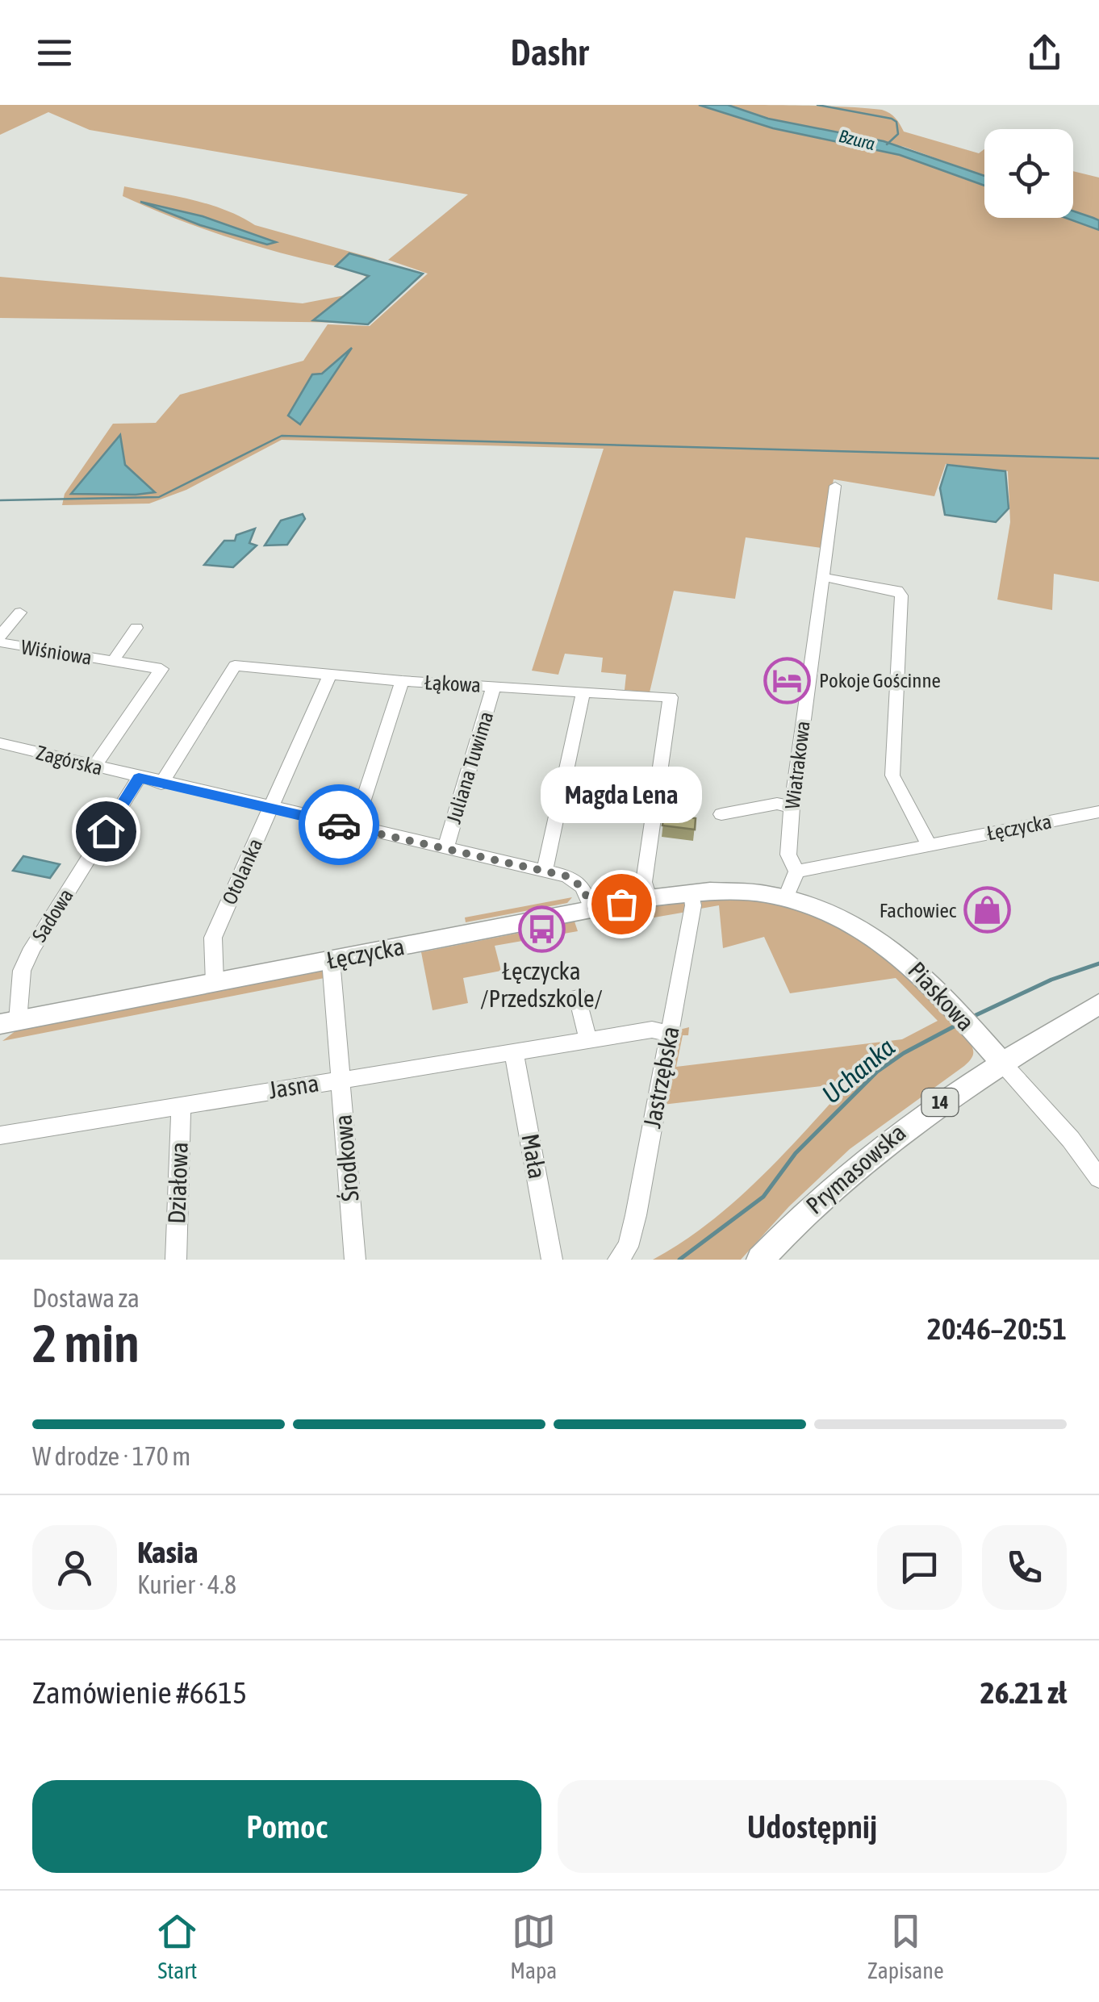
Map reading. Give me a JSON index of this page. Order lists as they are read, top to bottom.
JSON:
{
  "streets": {
    "main road": [
      "Łęczycka",
      "Piaskowa",
      "14",
      "Prymasowska"
    ],
    "street": [
      "Wiśniowa",
      "Łąkowa",
      "Zagórska",
      "Wiatrakowa",
      "Juliana Tuwima",
      "Otolanka",
      "Sadowa",
      "Jastrzębska",
      "Jasna",
      "Mała",
      "Środkowa",
      "Działowa"
    ]
  },
  "crossings": [
    ["Wiśniowa", "Zagórska"],
    ["Łąkowa", "Zagórska"],
    ["Łąkowa", "Juliana Tuwima"],
    ["Łąkowa", "Łęczycka"],
    ["Łąkowa", "Otolanka"],
    ["Zagórska", "Juliana Tuwima"],
    ["Zagórska", "Łęczycka"],
    ["Zagórska", "Otolanka"],
    ["Zagórska", "Sadowa"],
    ["Wiatrakowa", "Łęczycka"],
    ["Łęczycka", "Otolanka"],
    ["Łęczycka", "Sadowa"],
    ["Łęczycka", "Piaskowa"],
    ["Łęczycka", "Jastrzębska"],
    ["Łęczycka", "Środkowa"],
    ["Piaskowa", "14"],
    ["Piaskowa", "Prymasowska"],
    ["Jastrzębska", "Jasna"],
    ["Jasna", "Mała"],
    ["Jasna", "Środkowa"],
    ["Jasna", "Działowa"],
    ["14", "Prymasowska"]
  ],
  "water": ["Bzura", "Uchanka"],
  "places": {
    "hotel": ["Pokoje Gościnne"],
    "other": ["Magda Lena"],
    "shop": ["Fachowiec"],
    "bus stop": ["Łęczycka /Przedszkole/"]
  },
  "page": {
    "header": "Dashr",
    "bubble": "Magda Lena",
    "heading": ["2 min", "Dostawa za", "20:46–20:51"],
    "panel": [
      "Kasia",
      "Kurier · 4.8",
      "Zamówienie #6615",
      "26.21 zł"
    ],
    "bar": "W drodze · 170 m",
    "buttons": ["Pomoc", "Udostępnij"],
    "tabs": ["Start", "Mapa", "Zapisane"]
  }
}
